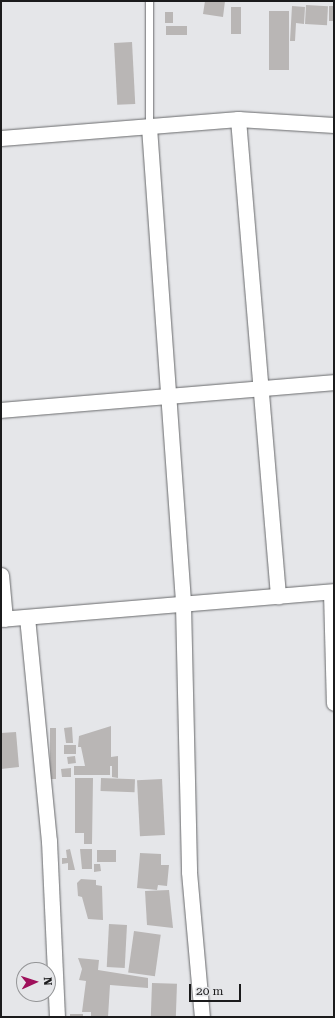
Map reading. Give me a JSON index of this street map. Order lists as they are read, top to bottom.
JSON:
{
  "scale_bar": "20 m",
  "north": "right"
}
